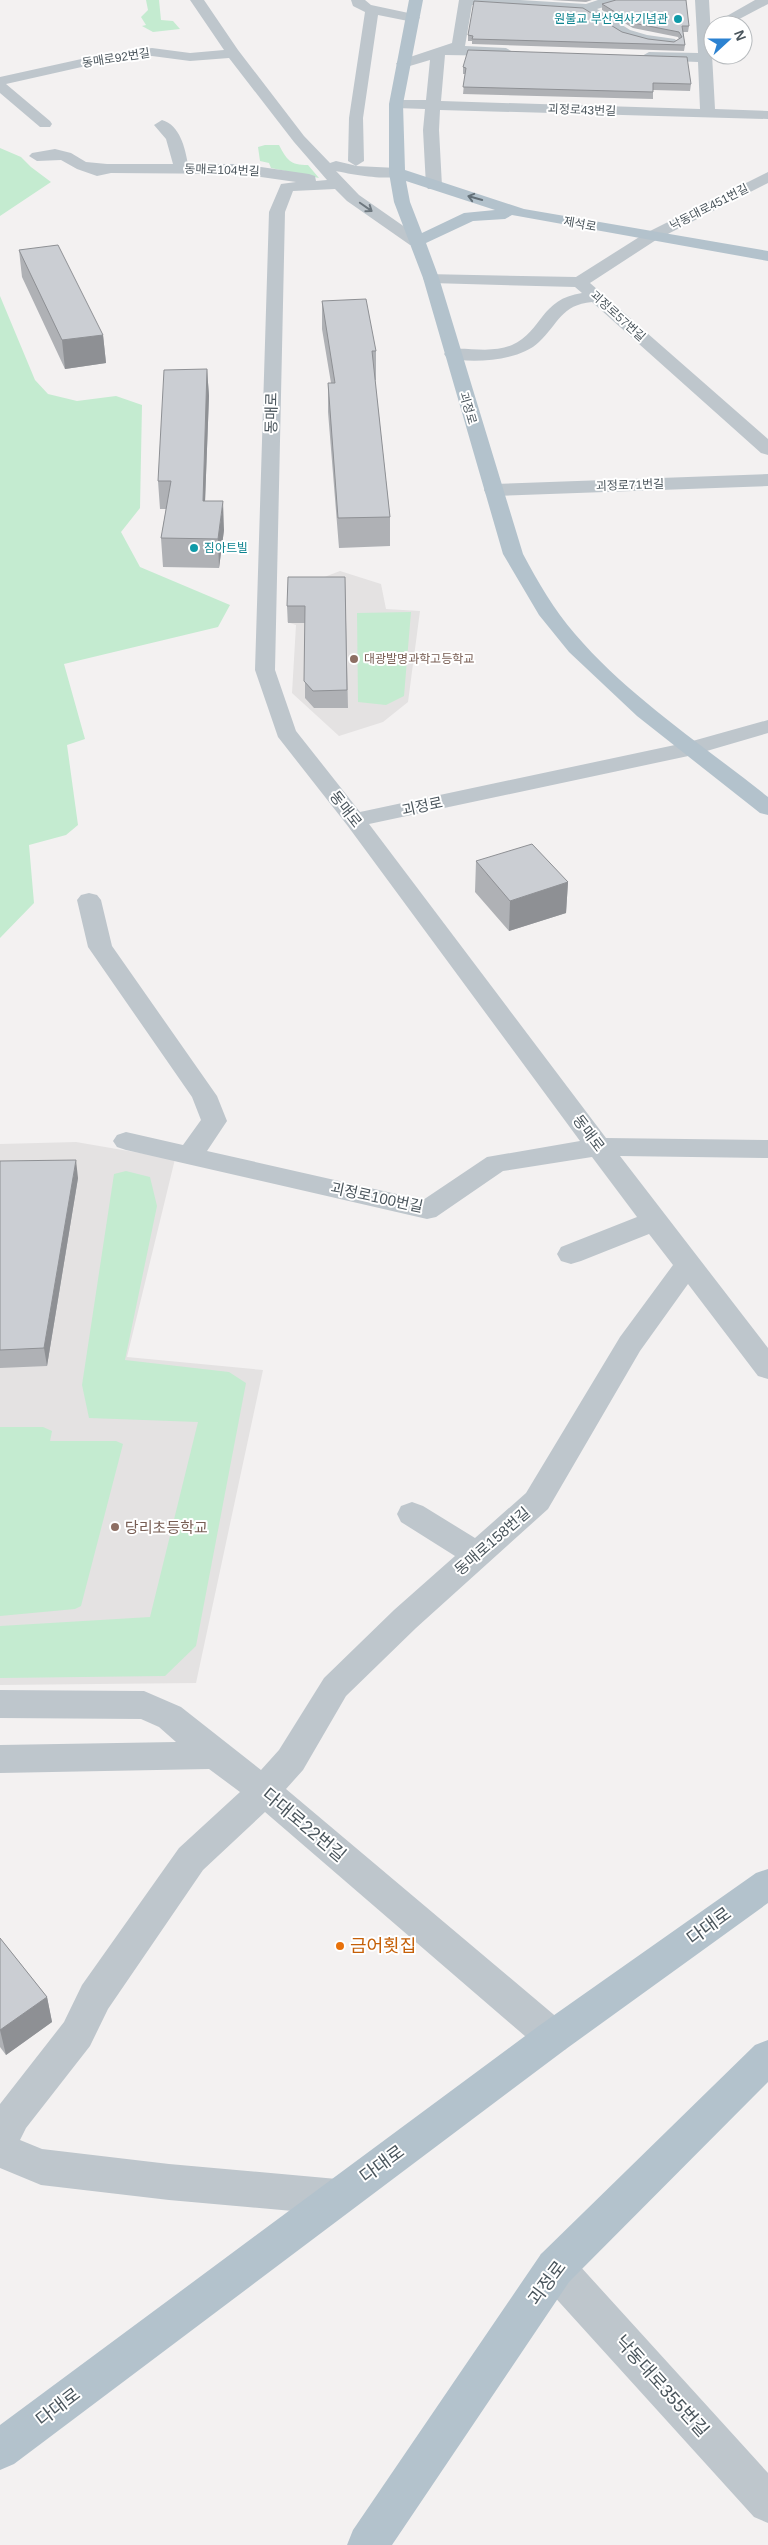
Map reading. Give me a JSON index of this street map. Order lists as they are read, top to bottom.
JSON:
{
  "streets": {
    "main road": ["제석로", "괴정로", "다대로"],
    "street": [
      "동매로92번길",
      "괴정로43번길",
      "동매로104번길",
      "낙동대로451번길",
      "괴정로57번길",
      "동매로",
      "괴정로71번길",
      "괴정로100번길",
      "동매로158번길",
      "다대로22번길",
      "낙동대로355번길"
    ]
  },
  "crossings": [
    ["괴정로43번길", "괴정로"],
    ["동매로104번길", "동매로"],
    ["낙동대로451번길", "제석로"],
    ["낙동대로451번길", "괴정로57번길"],
    ["제석로", "괴정로"],
    ["괴정로57번길", "괴정로"],
    ["괴정로", "동매로"],
    ["괴정로", "괴정로71번길"],
    ["괴정로", "낙동대로355번길"],
    ["동매로", "괴정로100번길"],
    ["동매로", "동매로158번길"],
    ["동매로158번길", "다대로22번길"],
    ["다대로22번길", "다대로"]
  ],
  "places": [
    "원불교 부산역사기념관",
    "짐아트빌",
    "대광발명과학고등학교",
    "당리초등학교",
    "금어횟집"
  ],
  "north": "right"
}
